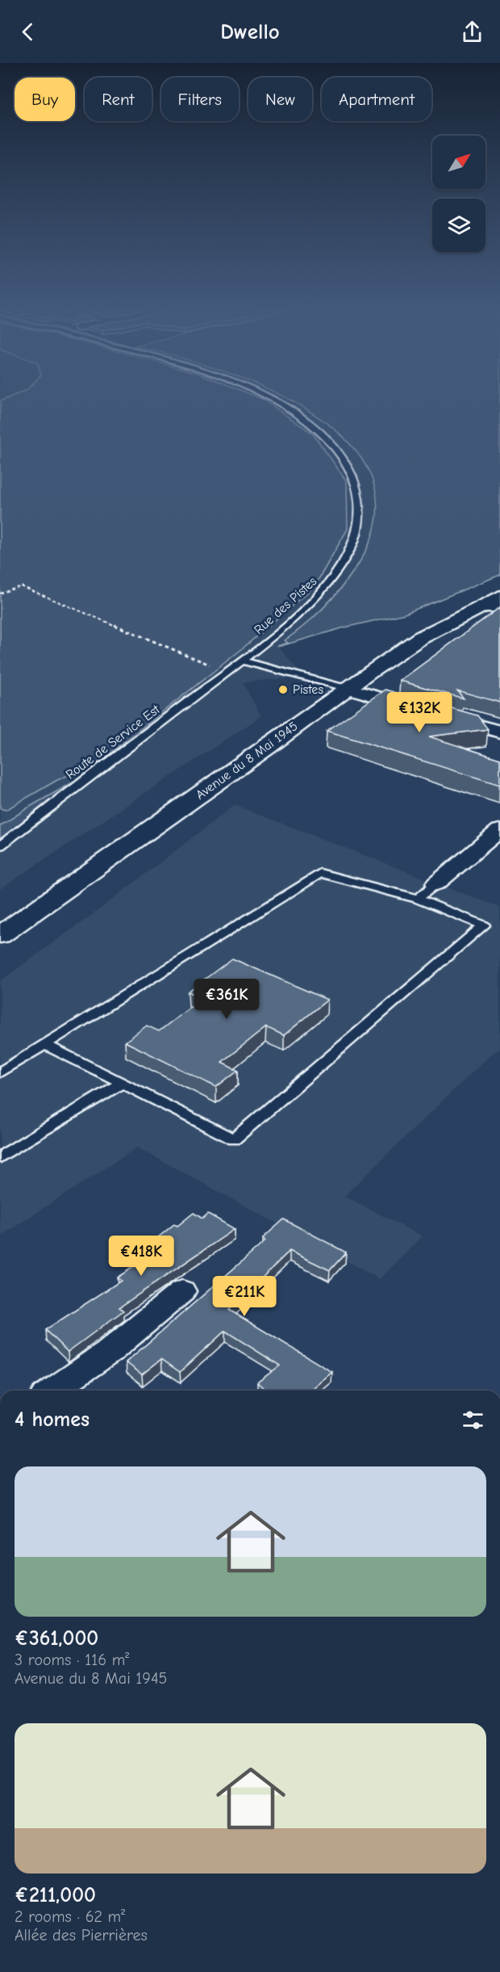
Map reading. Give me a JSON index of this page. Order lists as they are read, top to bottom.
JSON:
{
  "streets": {
    "main road": ["Avenue du 8 Mai 1945"],
    "lane": ["Rue des Pistes", "Route de Service Est"]
  },
  "crossings": [
    ["Rue des Pistes", "Route de Service Est"]
  ],
  "places": ["Pistes"],
  "north": "top right",
  "page": {
    "header": "Dwello",
    "chip": [
      "Buy",
      "Rent",
      "Filters",
      "New",
      "Apartment"
    ],
    "price": [
      "€132K",
      "€361K",
      "€418K",
      "€211K"
    ],
    "heading": "4 homes",
    "list": [
      {
        "name": "€361,000",
        "note": "3 rooms · 116 m² · Avenue du 8 Mai 1945"
      },
      {
        "name": "€211,000",
        "note": "2 rooms · 62 m² · Allée des Pierrières"
      }
    ]
  }
}
